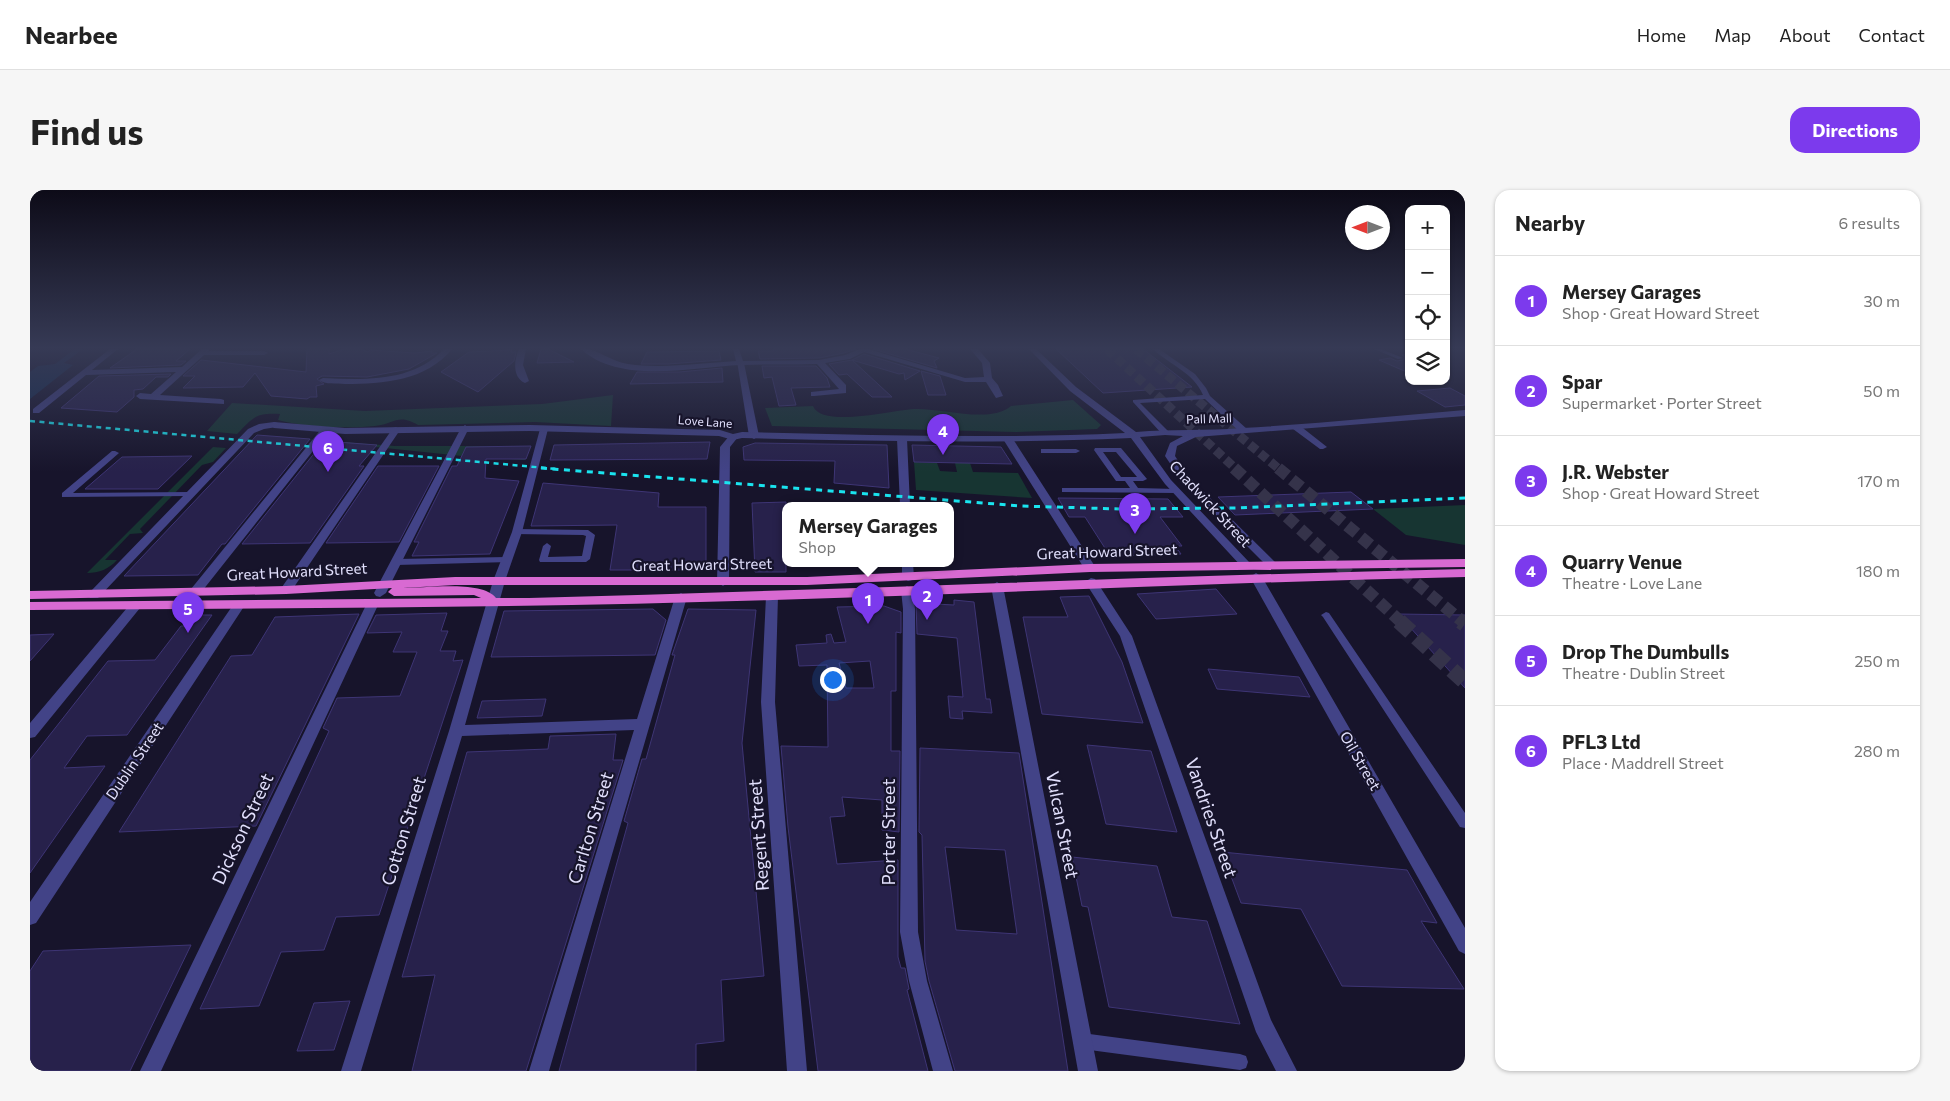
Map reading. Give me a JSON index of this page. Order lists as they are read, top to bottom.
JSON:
{
  "streets": {
    "highway": ["Great Howard Street"],
    "street": [
      "Pall Mall",
      "Love Lane",
      "Chadwick Street",
      "Dublin Street",
      "Oil Street",
      "Vandries Street",
      "Vulcan Street",
      "Carlton Street",
      "Dickson Street",
      "Cotton Street",
      "Porter Street",
      "Regent Street"
    ]
  },
  "crossings": [
    ["Pall Mall", "Love Lane"],
    ["Pall Mall", "Chadwick Street"],
    ["Love Lane", "Chadwick Street"],
    ["Love Lane", "Vandries Street"],
    ["Love Lane", "Dickson Street"],
    ["Love Lane", "Cotton Street"],
    ["Chadwick Street", "Great Howard Street"],
    ["Great Howard Street", "Dublin Street"],
    ["Great Howard Street", "Oil Street"],
    ["Great Howard Street", "Vandries Street"],
    ["Great Howard Street", "Vulcan Street"],
    ["Great Howard Street", "Carlton Street"],
    ["Great Howard Street", "Dickson Street"],
    ["Great Howard Street", "Cotton Street"],
    ["Great Howard Street", "Porter Street"],
    ["Great Howard Street", "Regent Street"]
  ],
  "north": "left",
  "page": {
    "header": "Nearbee",
    "nav": [
      "Home",
      "Map",
      "About",
      "Contact"
    ],
    "buttons": "Directions",
    "title": "Find us",
    "heading": ["Nearby", "6 results"],
    "map_buttons": ["+", "−"],
    "list": [
      {
        "mark": "1",
        "name": "Mersey Garages",
        "note": "Shop · Great Howard Street",
        "value": "30 m"
      },
      {
        "mark": "2",
        "name": "Spar",
        "note": "Supermarket · Porter Street",
        "value": "50 m"
      },
      {
        "mark": "3",
        "name": "J.R. Webster",
        "note": "Shop · Great Howard Street",
        "value": "170 m"
      },
      {
        "mark": "4",
        "name": "Quarry Venue",
        "note": "Theatre · Love Lane",
        "value": "180 m"
      },
      {
        "mark": "5",
        "name": "Drop The Dumbulls",
        "note": "Theatre · Dublin Street",
        "value": "250 m"
      },
      {
        "mark": "6",
        "name": "PFL3 Ltd",
        "note": "Place · Maddrell Street",
        "value": "280 m"
      }
    ],
    "pins": [
      "4",
      "6",
      "3",
      "2",
      "1",
      "5"
    ],
    "popup": ["Mersey Garages", "Shop"]
  }
}
